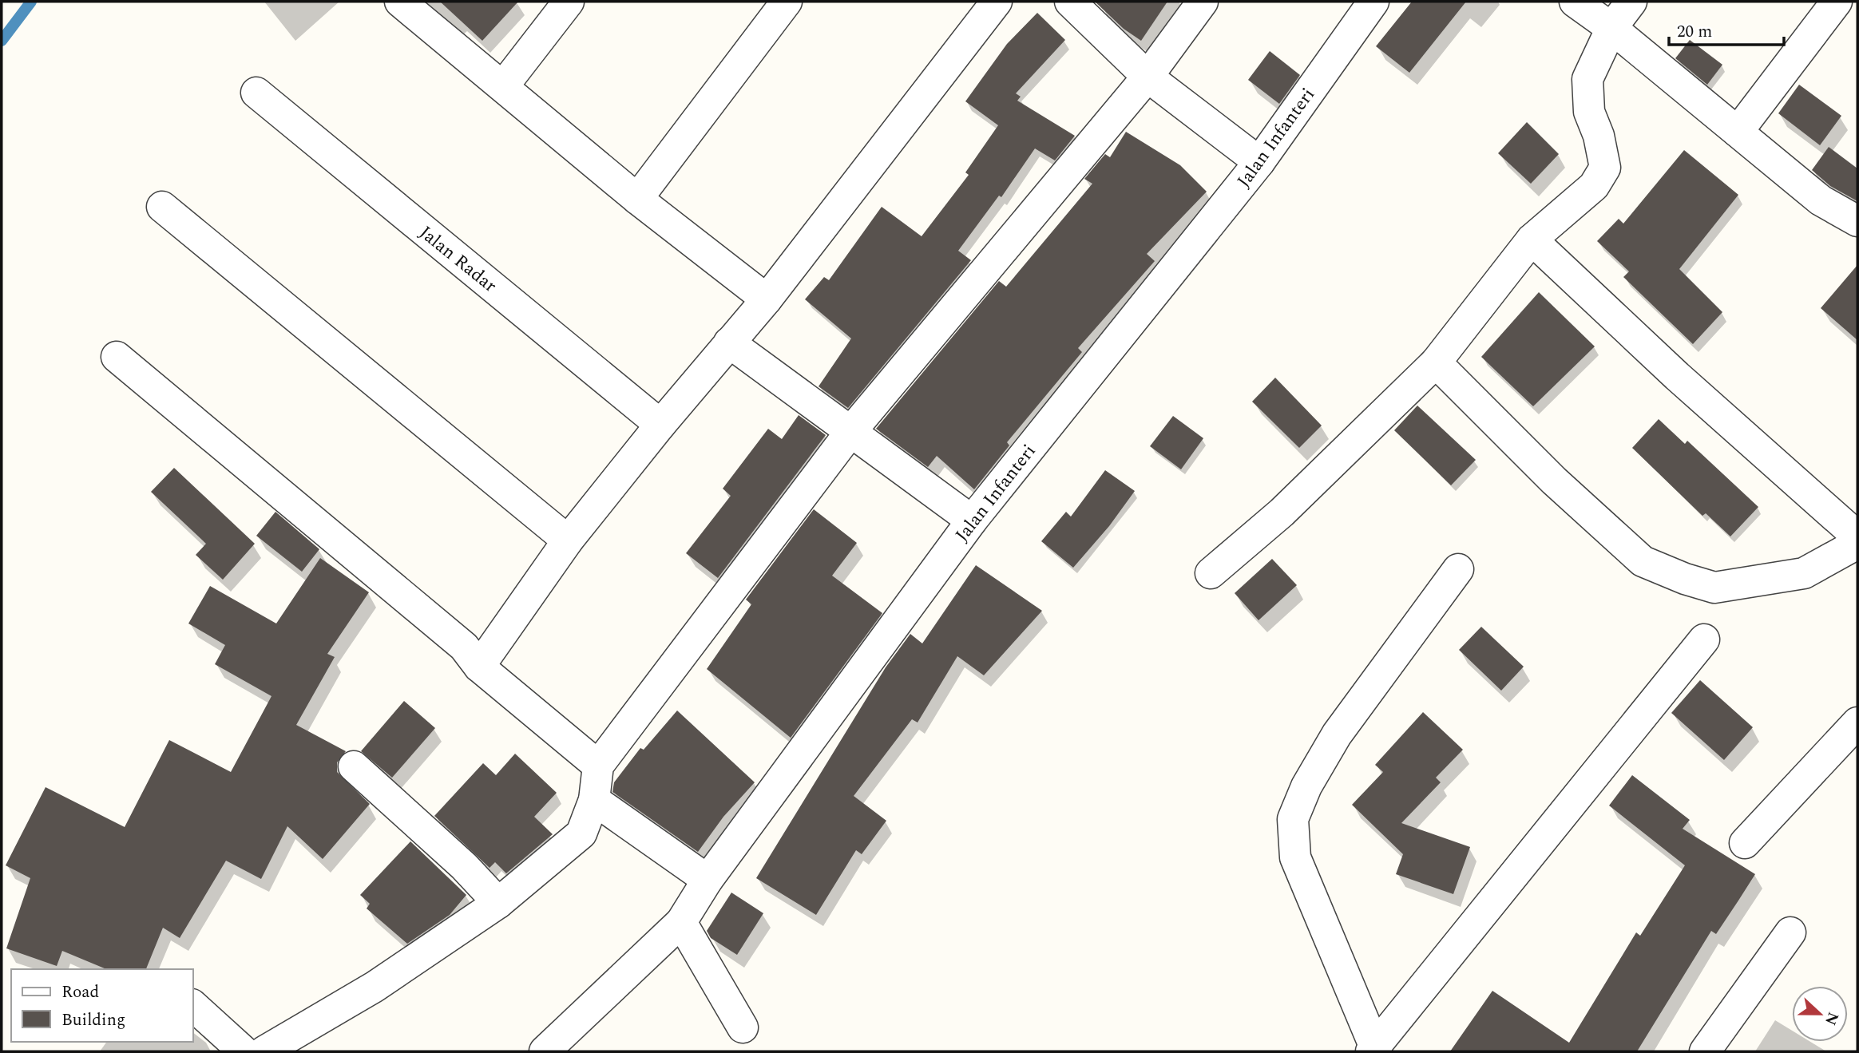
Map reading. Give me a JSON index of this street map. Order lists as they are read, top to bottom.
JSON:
{
  "streets": {
    "street": ["Jalan Infanteri", "Jalan Radar"]
  },
  "legend": ["Road", "Building"],
  "scale_bar": "20 m",
  "north": "right"
}
